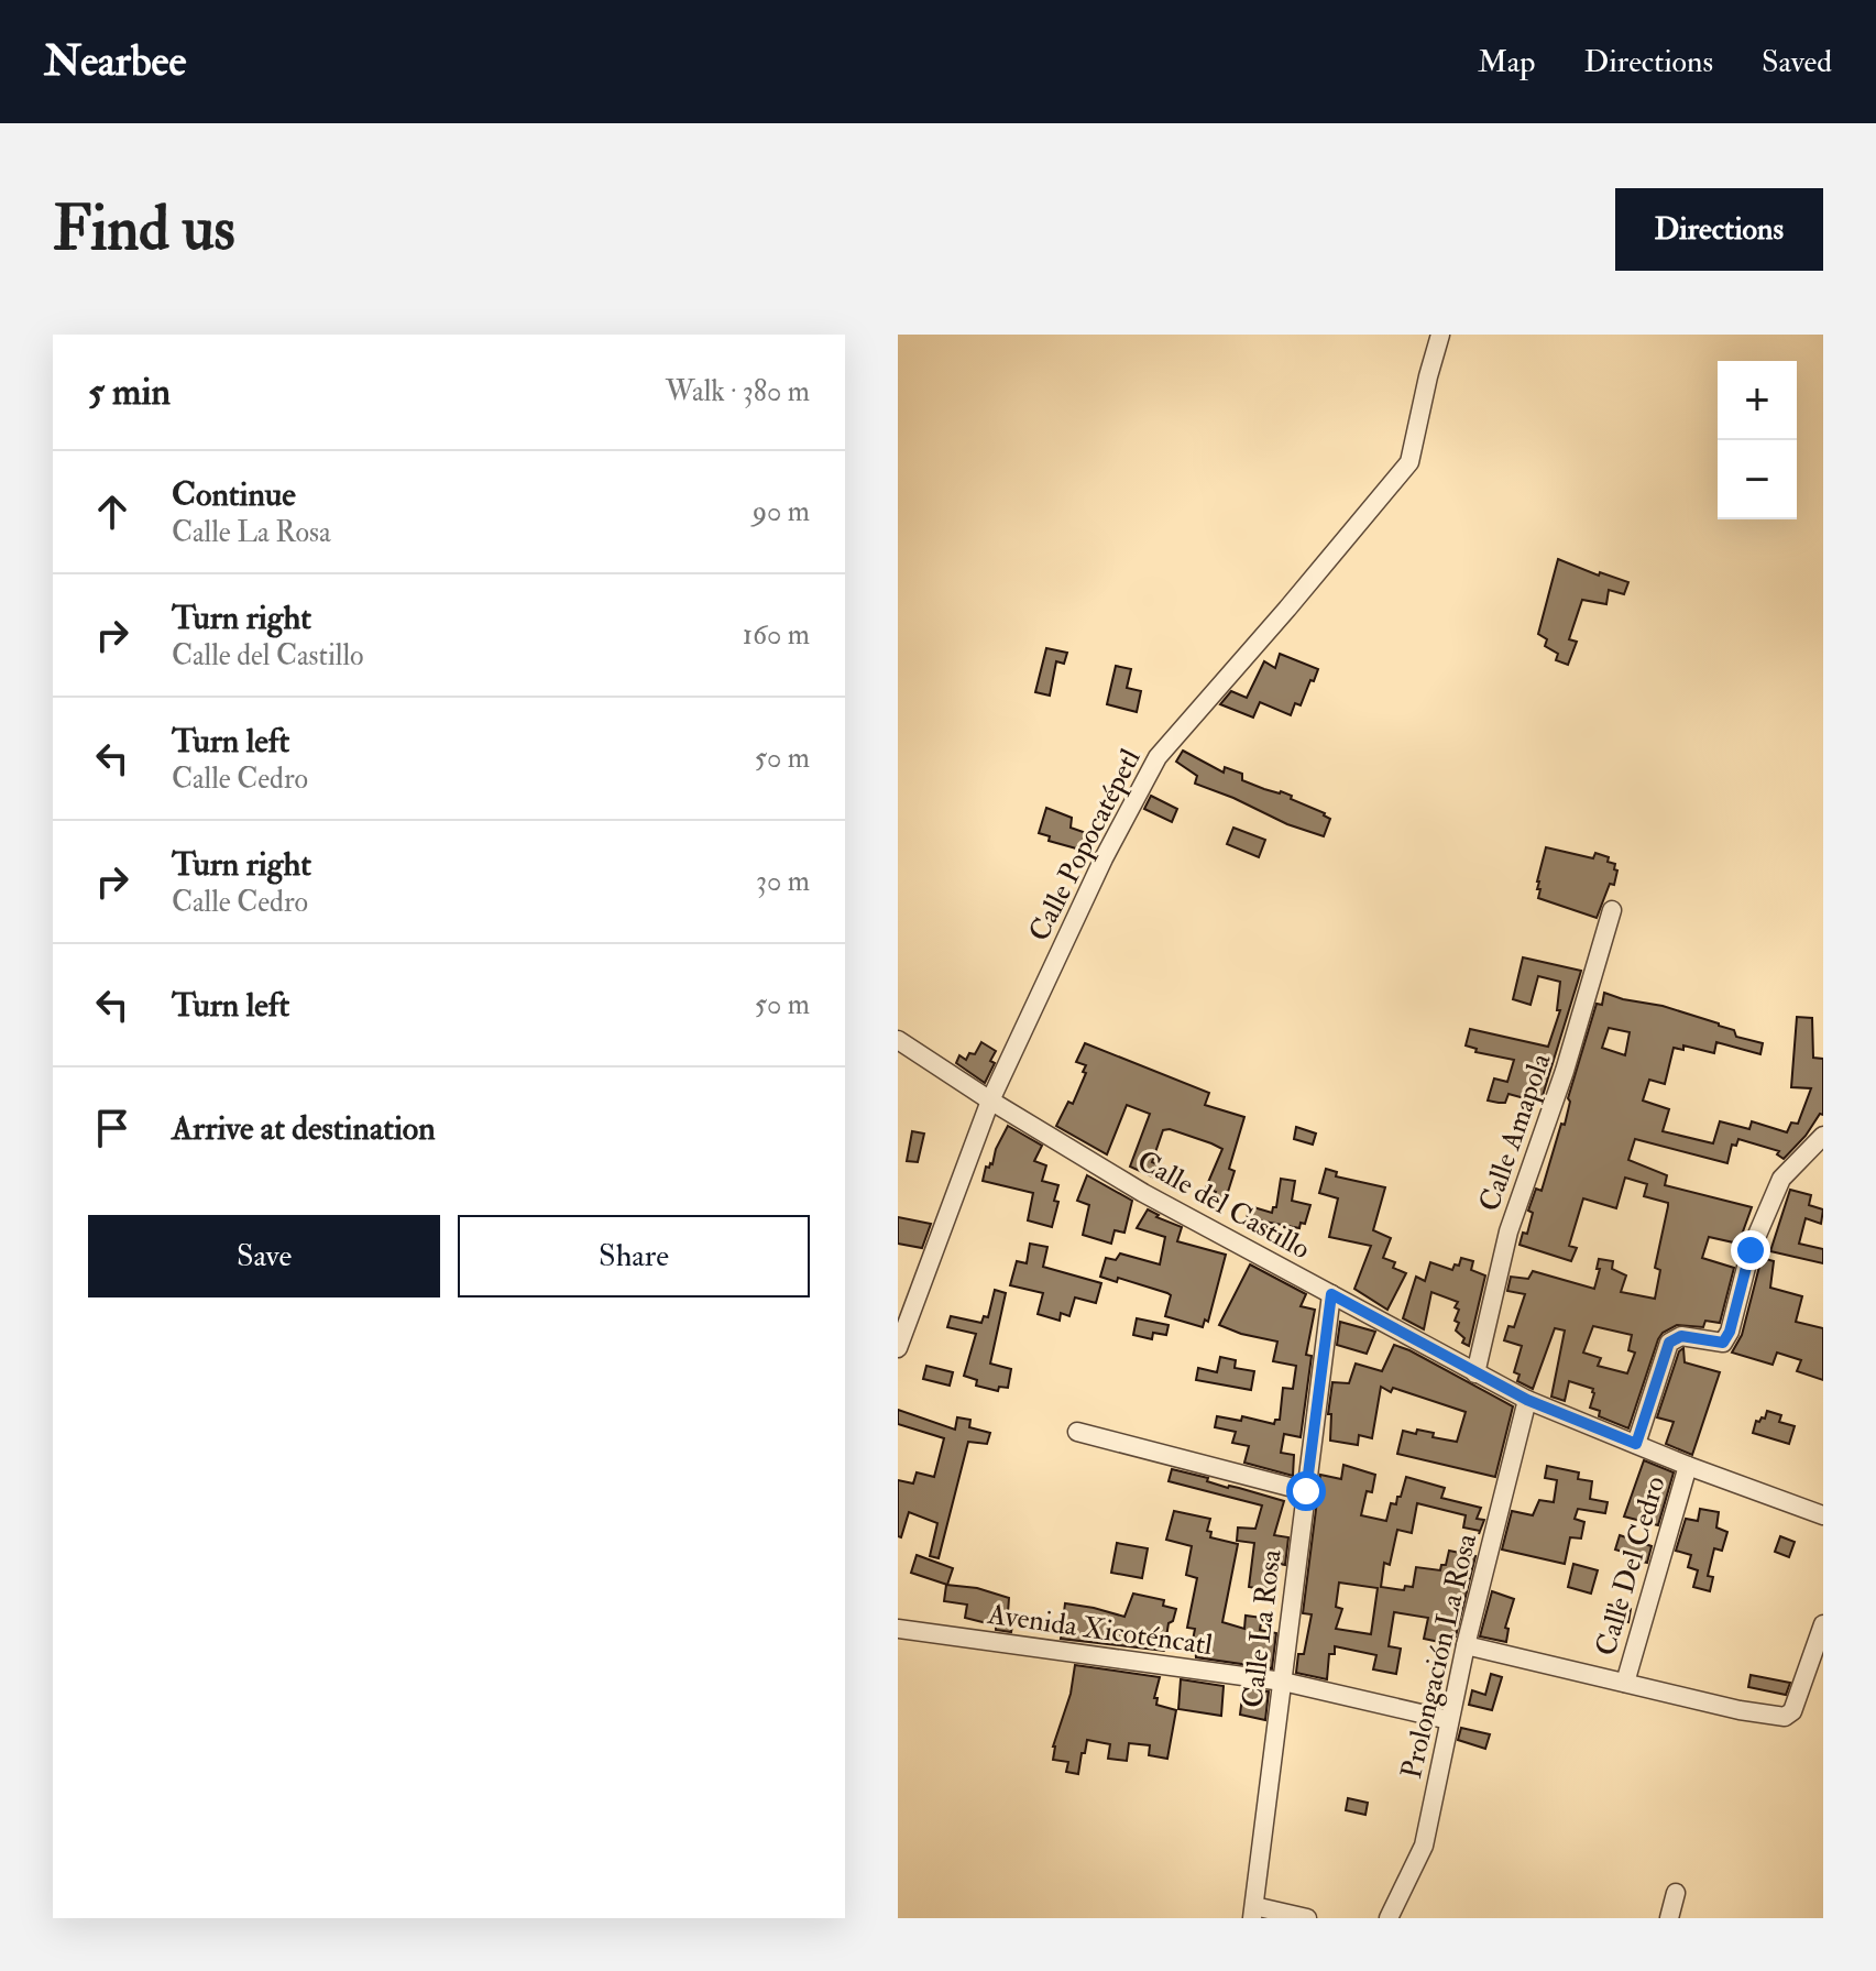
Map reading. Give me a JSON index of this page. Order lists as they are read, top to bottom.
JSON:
{
  "streets": {
    "street": [
      "Calle Popocatépetl",
      "Calle Amapola",
      "Calle del Castillo",
      "Calle Del Cedro",
      "Calle La Rosa",
      "Avenida Xicoténcatl",
      "Prolongación La Rosa"
    ]
  },
  "crossings": [
    ["Calle Popocatépetl", "Calle del Castillo"],
    ["Calle Amapola", "Calle del Castillo"],
    ["Calle del Castillo", "Calle Del Cedro"],
    ["Calle del Castillo", "Calle La Rosa"],
    ["Calle del Castillo", "Prolongación La Rosa"],
    ["Calle La Rosa", "Avenida Xicoténcatl"],
    ["Avenida Xicoténcatl", "Prolongación La Rosa"]
  ],
  "page": {
    "header": "Nearbee",
    "nav": ["Map", "Directions", "Saved"],
    "buttons": [
      "Directions",
      ["Save", "Share"]
    ],
    "title": "Find us",
    "heading": ["5 min", "Walk · 380 m"],
    "map_buttons": ["+", "−"],
    "list": [
      ["Continue", "Calle La Rosa", "90 m"],
      ["Turn right", "Calle del Castillo", "160 m"],
      ["Turn left", "Calle Cedro", "50 m"],
      ["Turn right", "Calle Cedro", "30 m"],
      ["Turn left", "50 m"],
      "Arrive at destination"
    ]
  }
}
